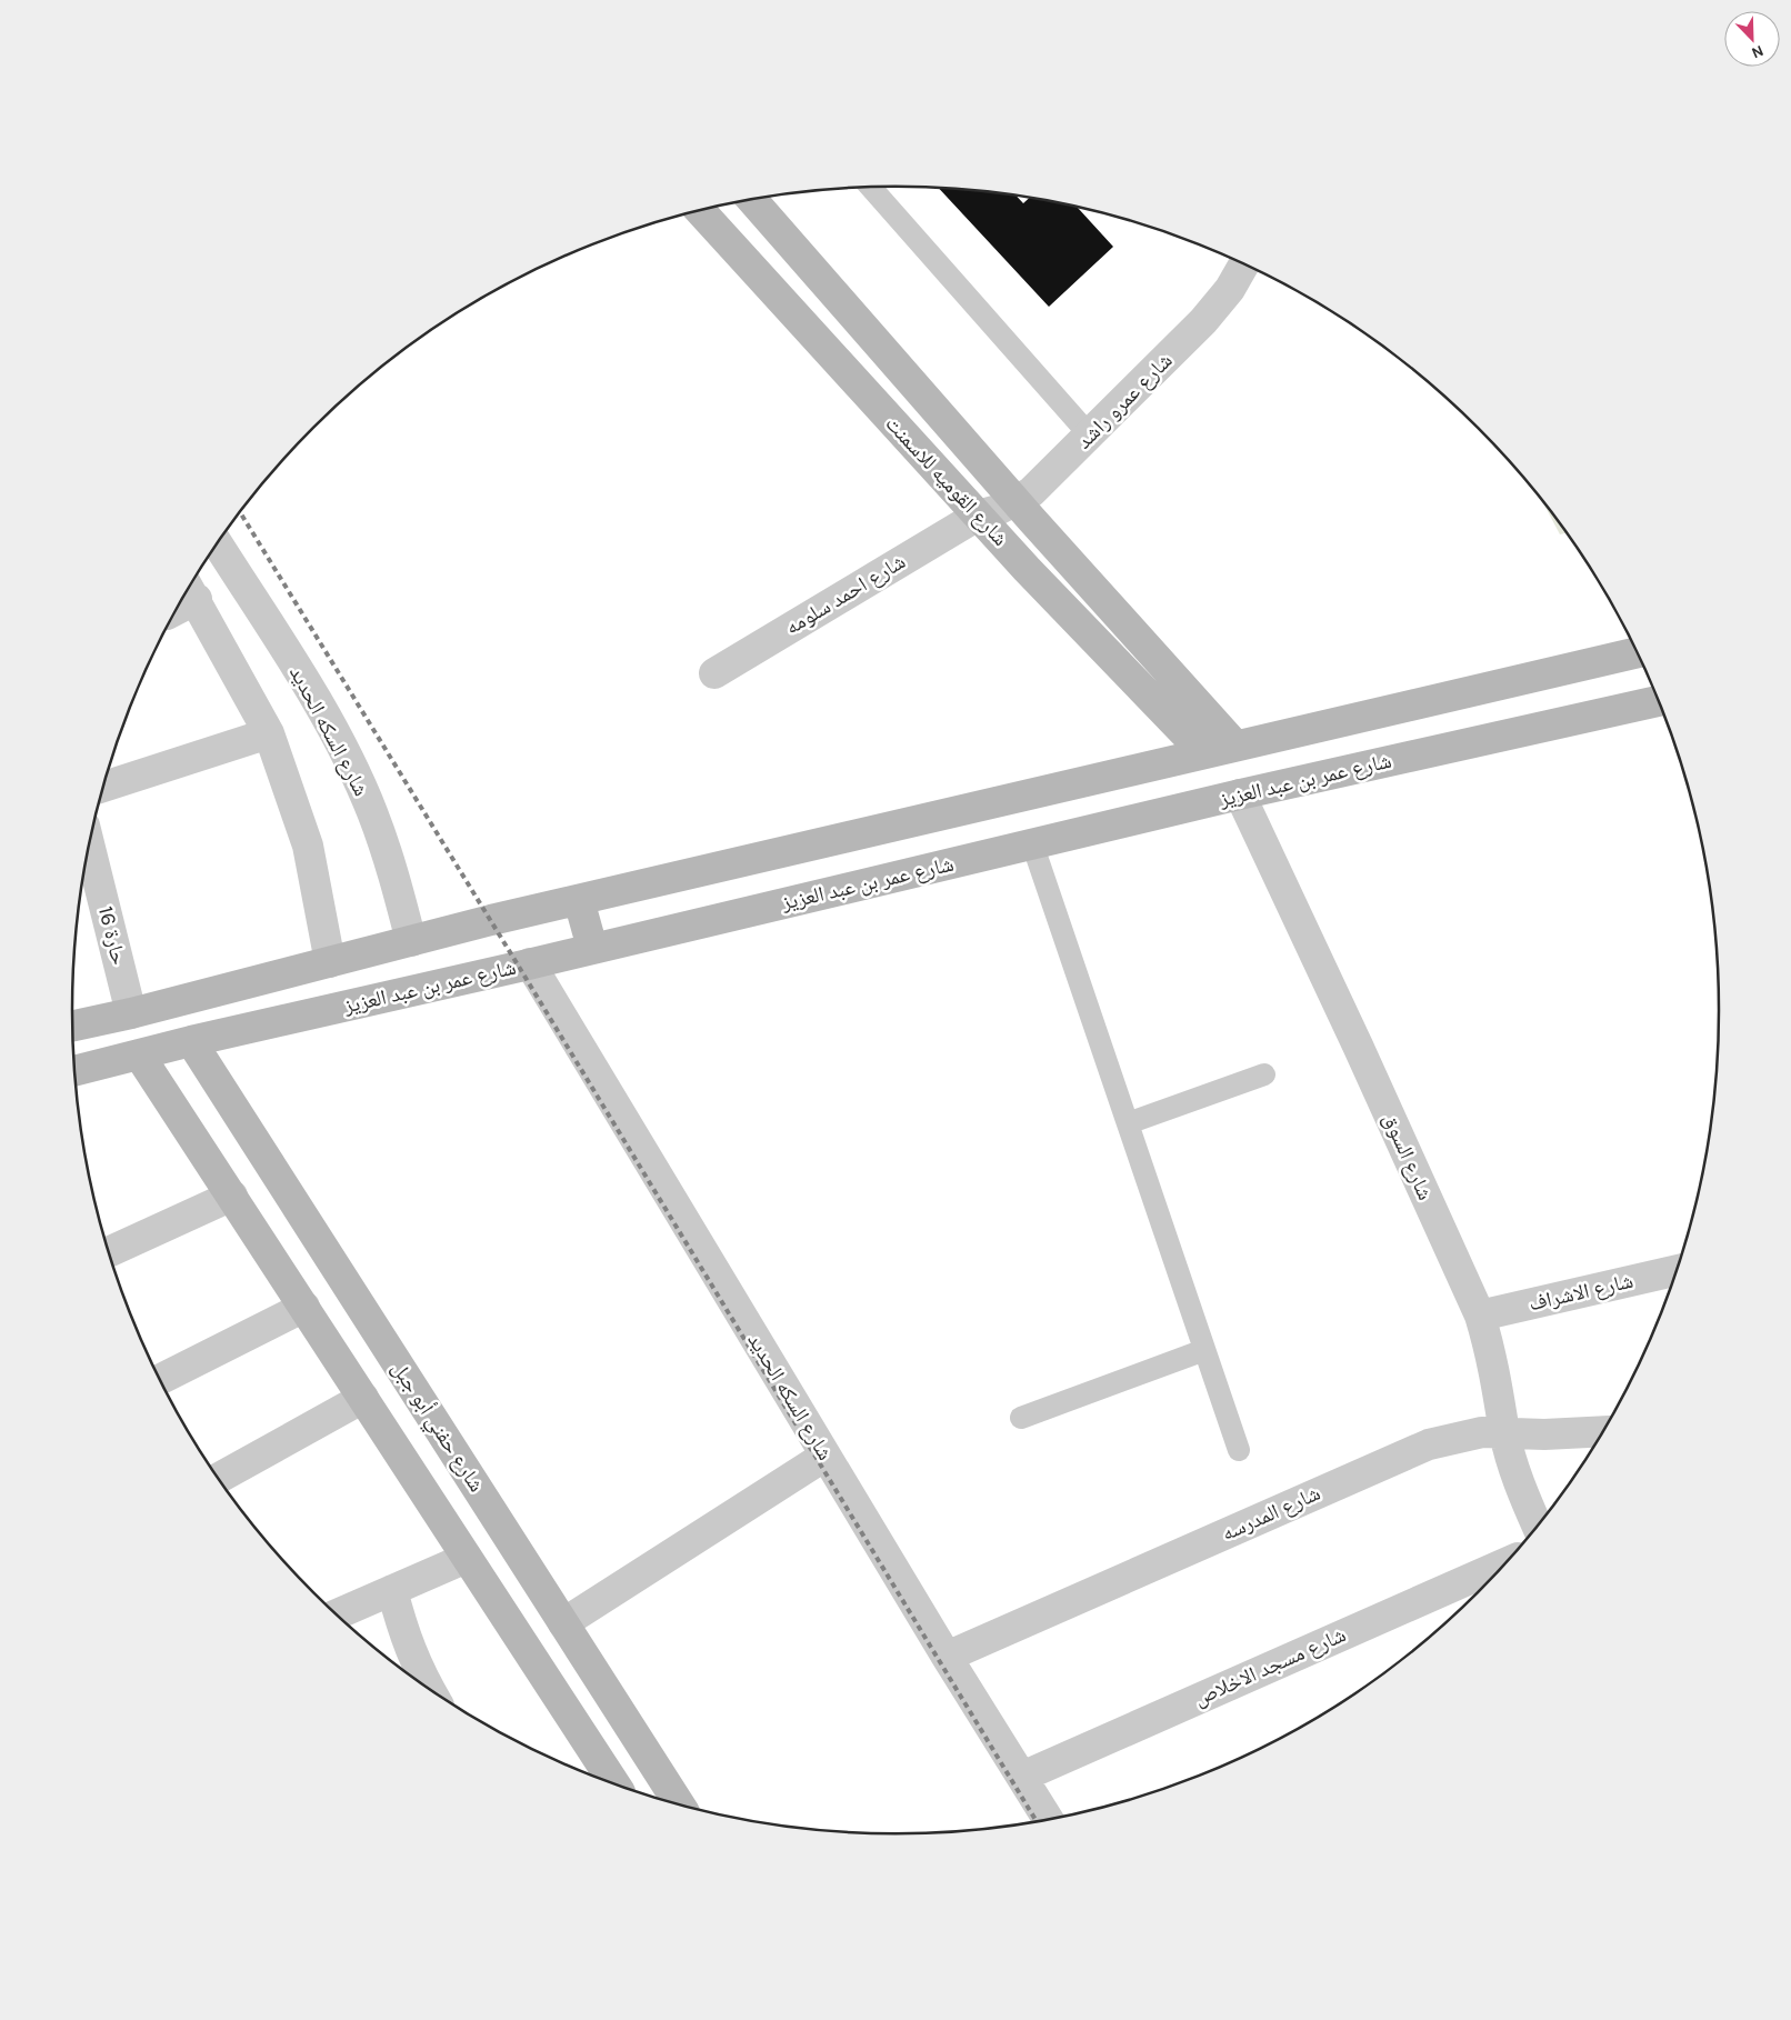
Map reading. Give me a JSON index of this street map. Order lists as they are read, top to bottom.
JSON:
{
  "streets": {
    "main road": ["شارع القوميه للاسمنت", "شارع عمر بن عبد العزيز", "شارع حفني أبو جبل"],
    "street": [
      "شارع عمرو راشد",
      "شارع احمد سلومه",
      "شارع السكه الحديد",
      "حارة 16",
      "شارع السوق",
      "شارع الاشراف",
      "شارع المدرسه",
      "شارع مسجد الاخلاص"
    ]
  },
  "crossings": [
    ["شارع عمرو راشد", "شارع القوميه للاسمنت"],
    ["شارع عمرو راشد", "شارع احمد سلومه"],
    ["شارع القوميه للاسمنت", "شارع احمد سلومه"],
    ["شارع السكه الحديد", "شارع عمر بن عبد العزيز"],
    ["شارع السكه الحديد", "شارع المدرسه"],
    ["شارع السكه الحديد", "شارع مسجد الاخلاص"],
    ["شارع عمر بن عبد العزيز", "شارع السوق"],
    ["شارع عمر بن عبد العزيز", "شارع حفني أبو جبل"],
    ["شارع السوق", "شارع الاشراف"],
    ["شارع السوق", "شارع المدرسه"]
  ],
  "north": "bottom right"
}
